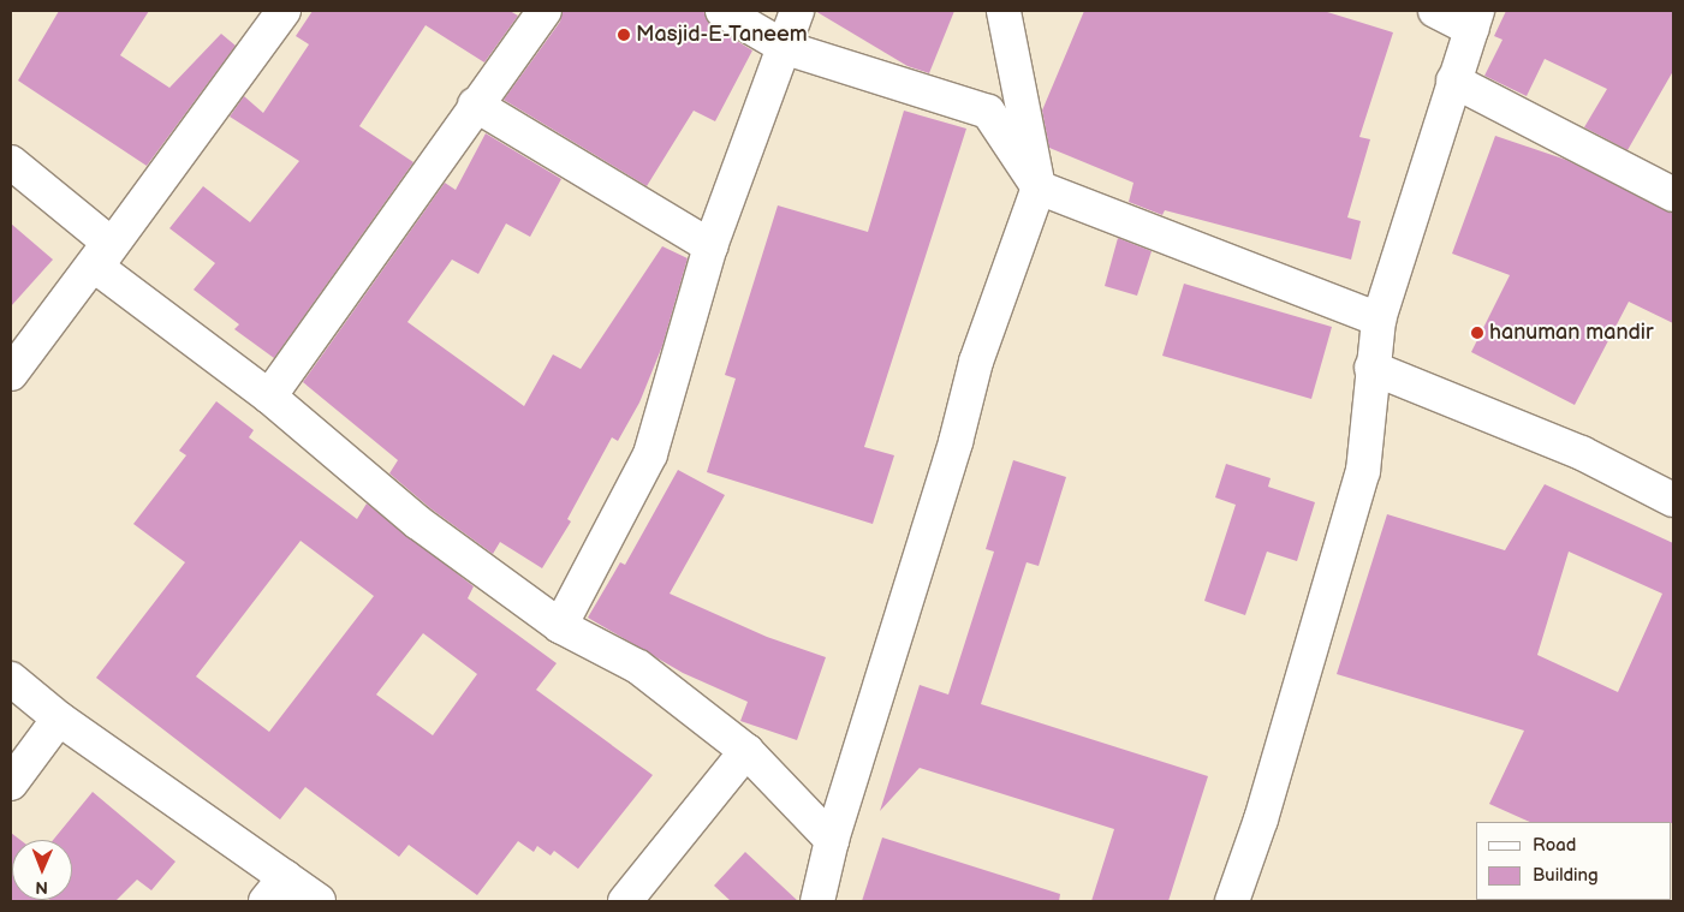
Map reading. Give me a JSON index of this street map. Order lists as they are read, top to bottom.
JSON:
{
  "places": ["Masjid-E-Taneem", "hanuman mandir"],
  "legend": ["Road", "Building"],
  "north": "bottom"
}
